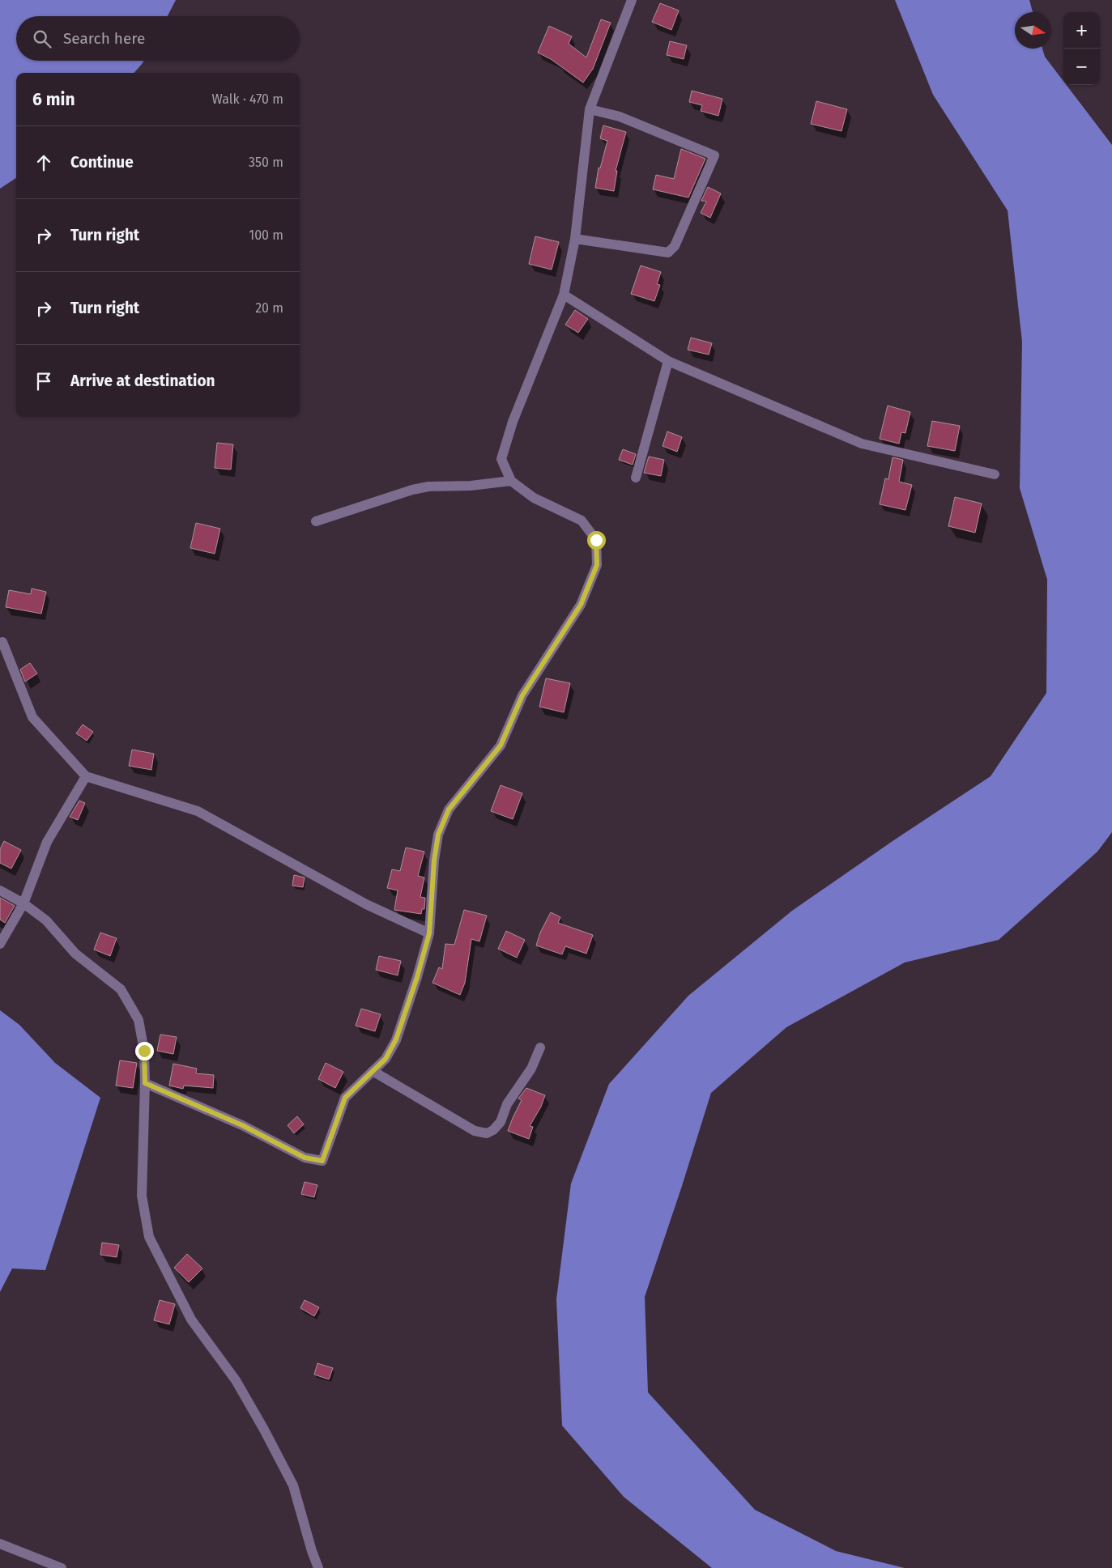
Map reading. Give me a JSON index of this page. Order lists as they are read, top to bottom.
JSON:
{
  "north": "right",
  "page": {
    "map_buttons": ["+", "−"],
    "search": "Search here",
    "heading": ["6 min", "Walk · 470 m"],
    "list": [
      ["Continue", "350 m"],
      ["Turn right", "100 m"],
      ["Turn right", "20 m"],
      "Arrive at destination"
    ]
  }
}
